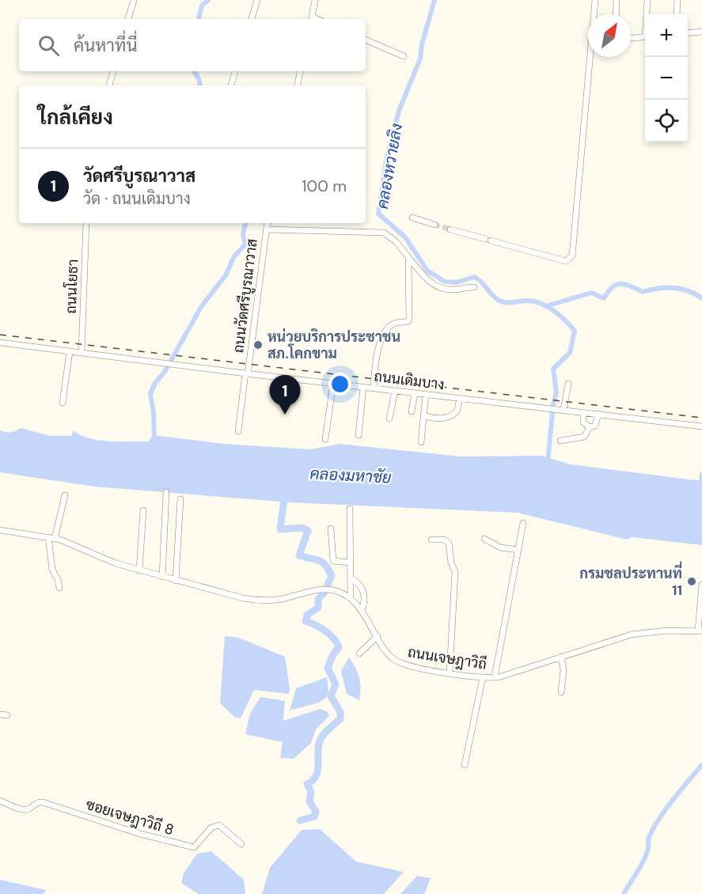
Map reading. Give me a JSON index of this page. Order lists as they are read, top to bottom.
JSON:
{
  "streets": {
    "street": [
      "ถนนโยธา",
      "ถนนวัดศรีบูรณาวาส",
      "ถนนเดิมบาง",
      "ถนนเจษฎาวิถี",
      "ซอยเจษฎาวิถี 8"
    ]
  },
  "crossings": [
    ["ถนนโยธา", "ถนนเดิมบาง"],
    ["ถนนวัดศรีบูรณาวาส", "ถนนเดิมบาง"]
  ],
  "water": ["คลองหวายลิง", "คลองมหาชัย"],
  "places": ["หน่วยบริการประชาชน สภ.โคกขาม", "กรมชลประทานที่ 11"],
  "north": "top right",
  "page": {
    "map_buttons": ["+", "−"],
    "search": "ค้นหาที่นี่",
    "heading": "ใกล้เคียง",
    "list": [
      {
        "mark": "1",
        "name": "วัดศรีบูรณาวาส",
        "note": "วัด · ถนนเดิมบาง",
        "value": "100 m"
      }
    ],
    "pins": "1"
  }
}
